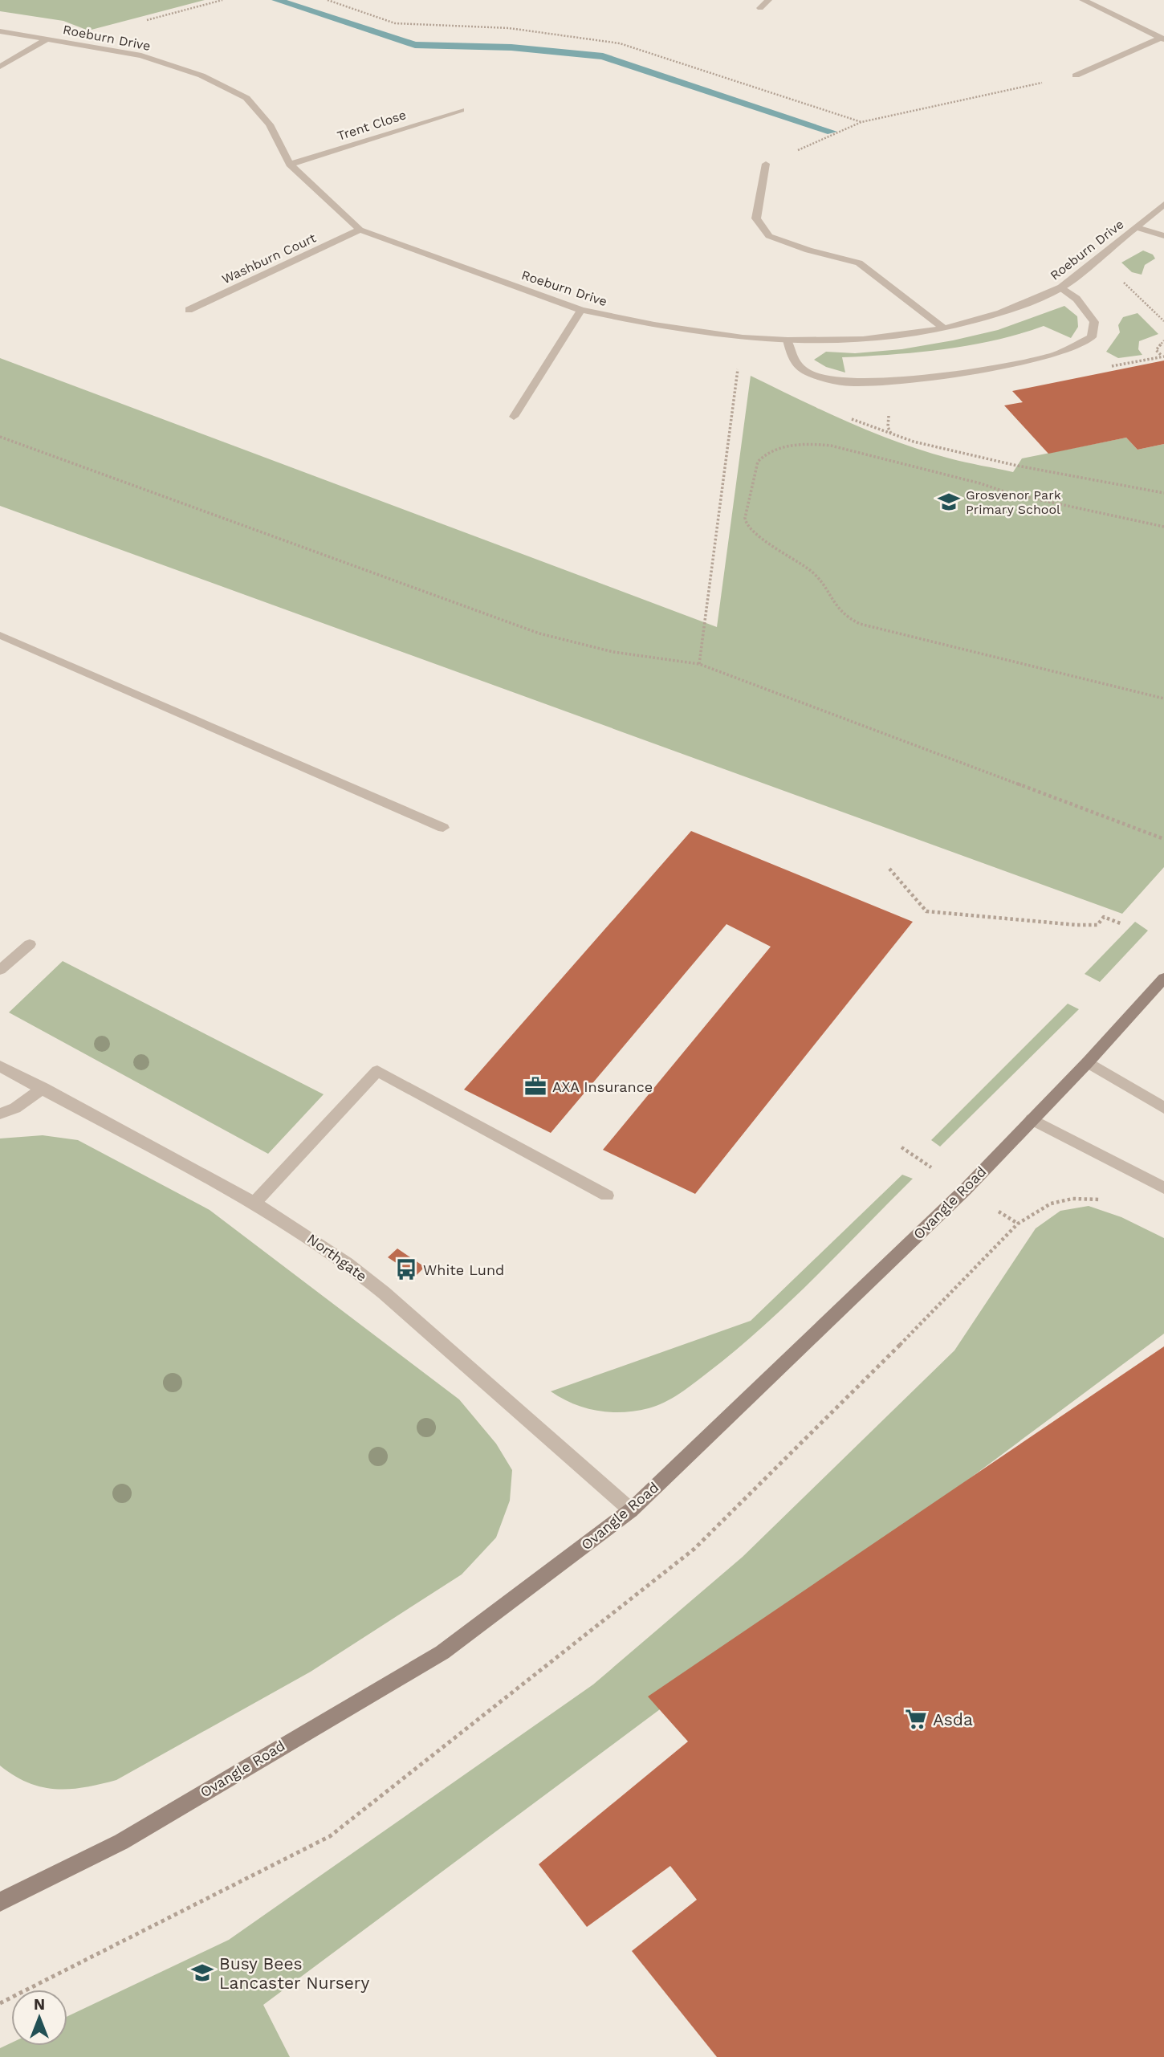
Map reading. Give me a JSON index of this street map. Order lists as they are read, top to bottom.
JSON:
{
  "streets": {
    "main road": ["Ovangle Road"],
    "street": [
      "Roeburn Drive",
      "Trent Close",
      "Washburn Court",
      "Northgate"
    ]
  },
  "crossings": [
    ["Roeburn Drive", "Trent Close"],
    ["Roeburn Drive", "Washburn Court"],
    ["Ovangle Road", "Northgate"]
  ],
  "places": {
    "school or university": ["Grosvenor Park Primary School", "Busy Bees Lancaster Nursery"],
    "office": ["AXA Insurance"],
    "bus stop": ["White Lund"],
    "supermarket": ["Asda"]
  },
  "north": "top"
}
